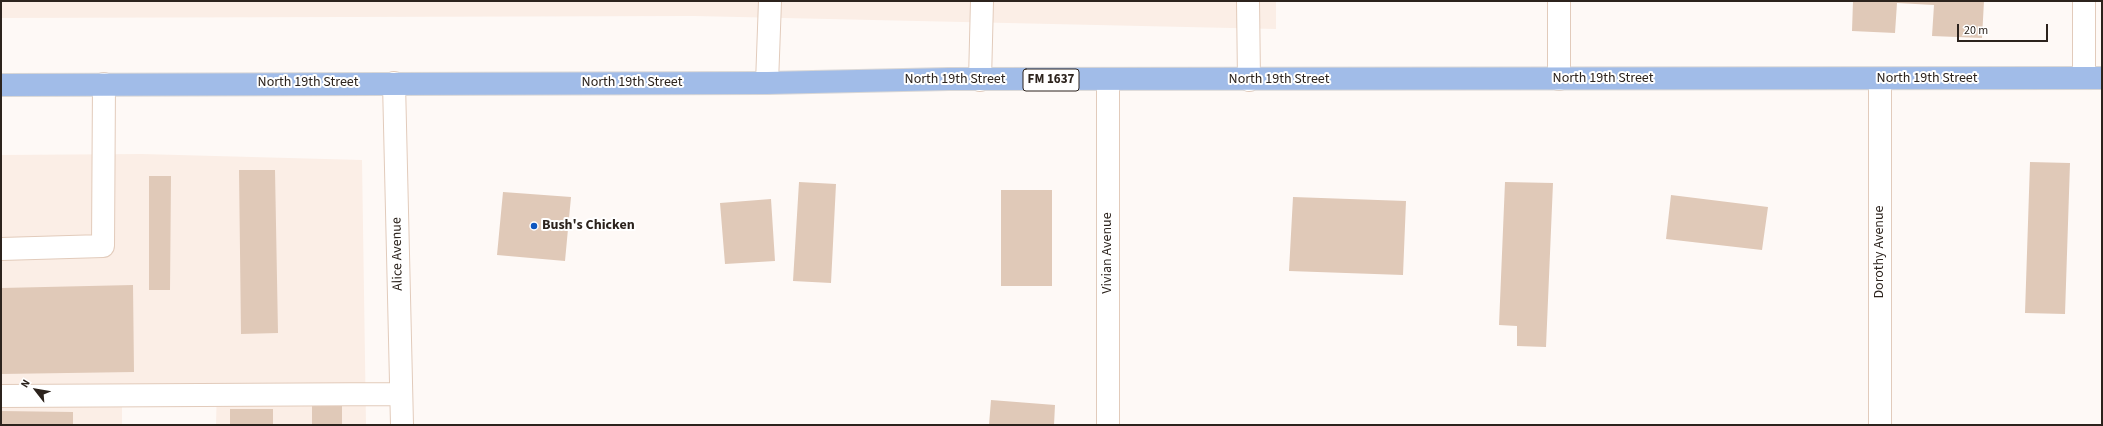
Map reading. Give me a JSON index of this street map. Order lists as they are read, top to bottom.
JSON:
{
  "streets": {
    "main road": ["North 19th Street", "FM 1637"],
    "street": ["Dorothy Avenue", "Vivian Avenue", "Alice Avenue"]
  },
  "crossings": [
    ["North 19th Street", "Dorothy Avenue"],
    ["North 19th Street", "Vivian Avenue"],
    ["North 19th Street", "Alice Avenue"]
  ],
  "places": ["Bush's Chicken"],
  "scale_bar": "20 m",
  "north": "top left"
}
